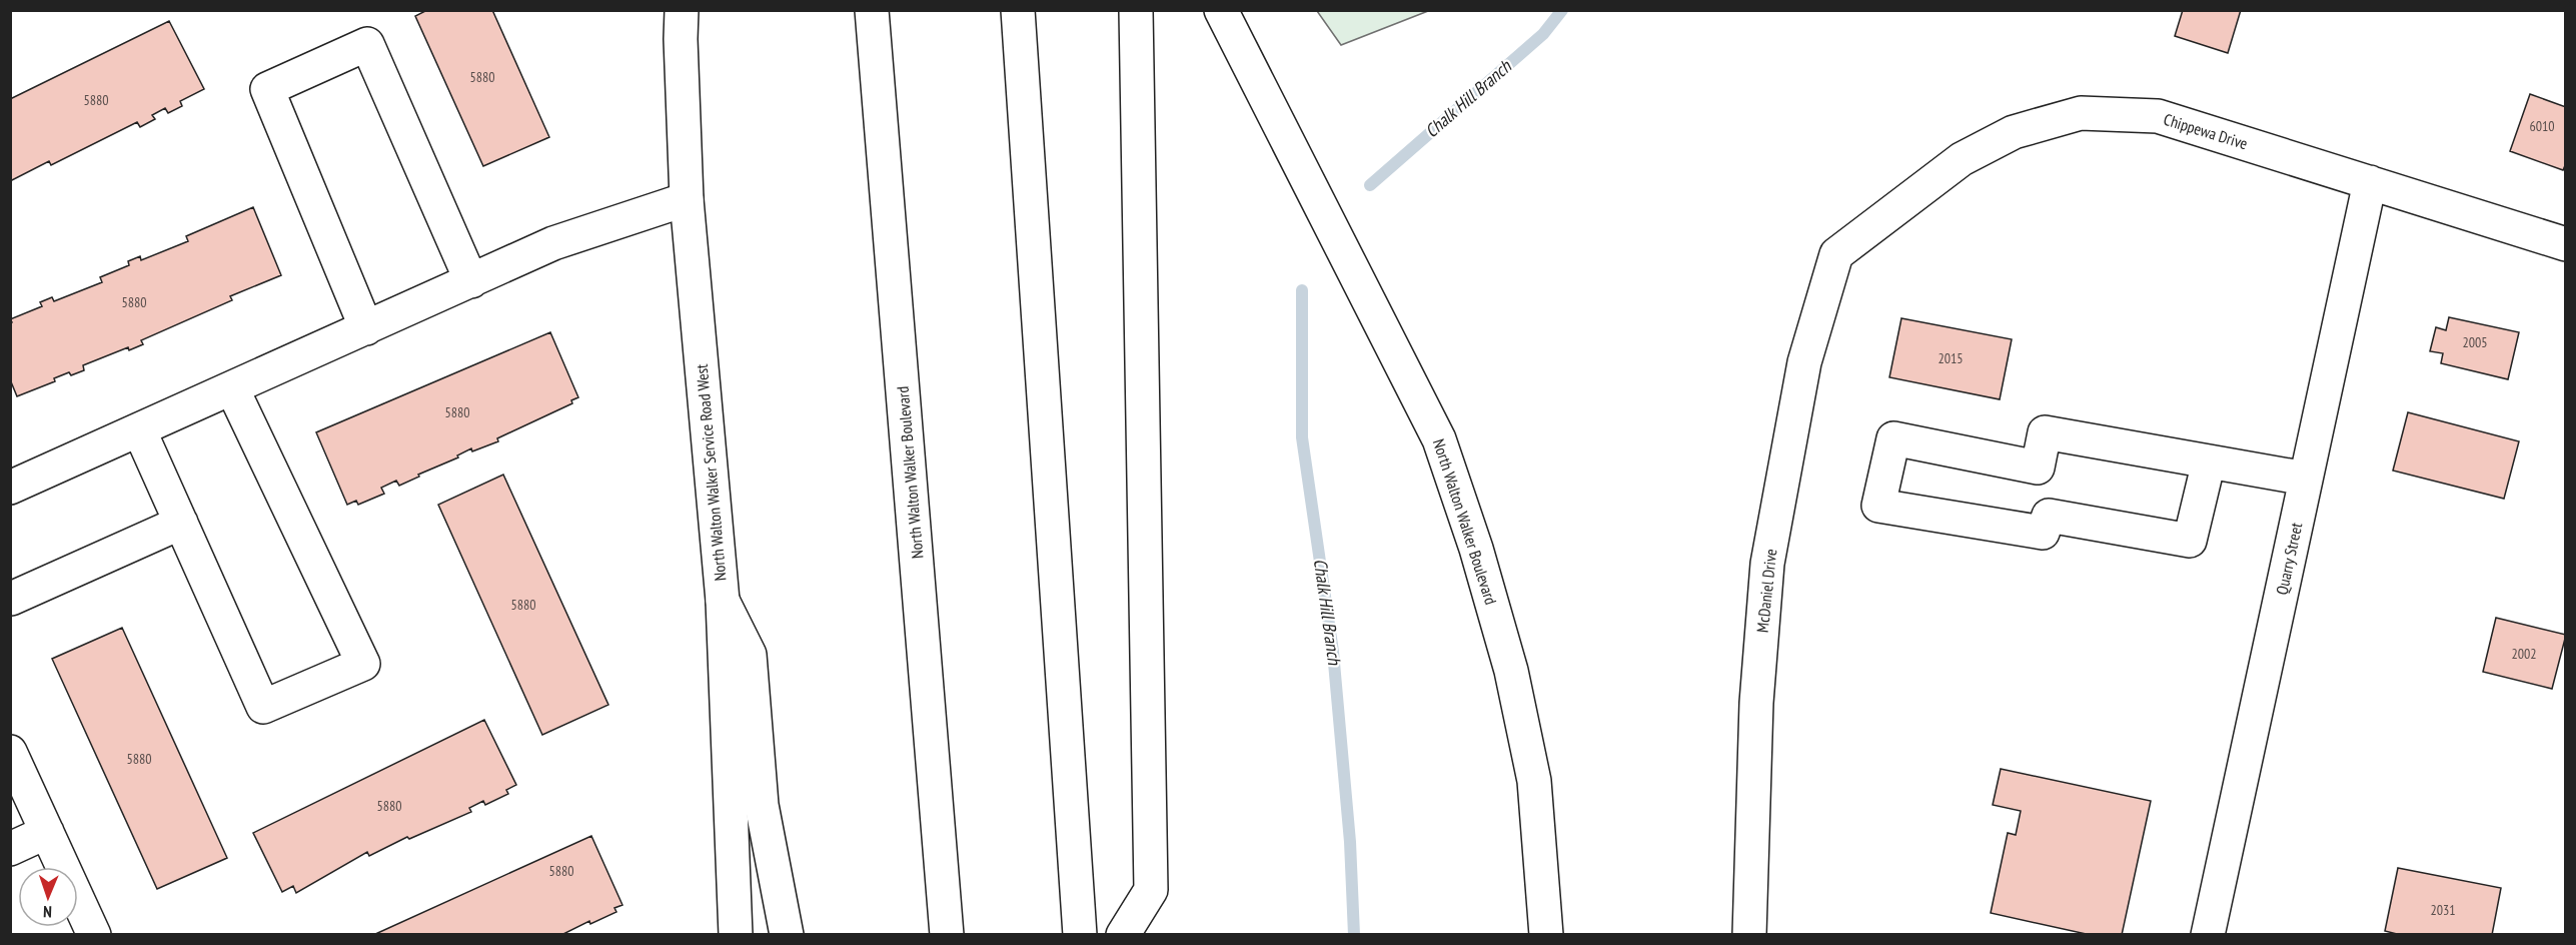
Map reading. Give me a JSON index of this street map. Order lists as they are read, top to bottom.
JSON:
{
  "streets": {
    "main road": [
      "Chippewa Drive",
      "North Walton Walker Service Road West",
      "North Walton Walker Boulevard",
      "Quarry Street",
      "McDaniel Drive"
    ]
  },
  "crossings": [
    ["Chippewa Drive", "Quarry Street"],
    ["Chippewa Drive", "McDaniel Drive"]
  ],
  "water": ["Chalk Hill Branch"],
  "house_numbers": [
    "5880",
    "5880",
    "6010",
    "5880",
    "2005",
    "2015",
    "5880",
    "5880",
    "2002",
    "5880",
    "5880",
    "5880",
    "2031"
  ],
  "north": "bottom"
}
